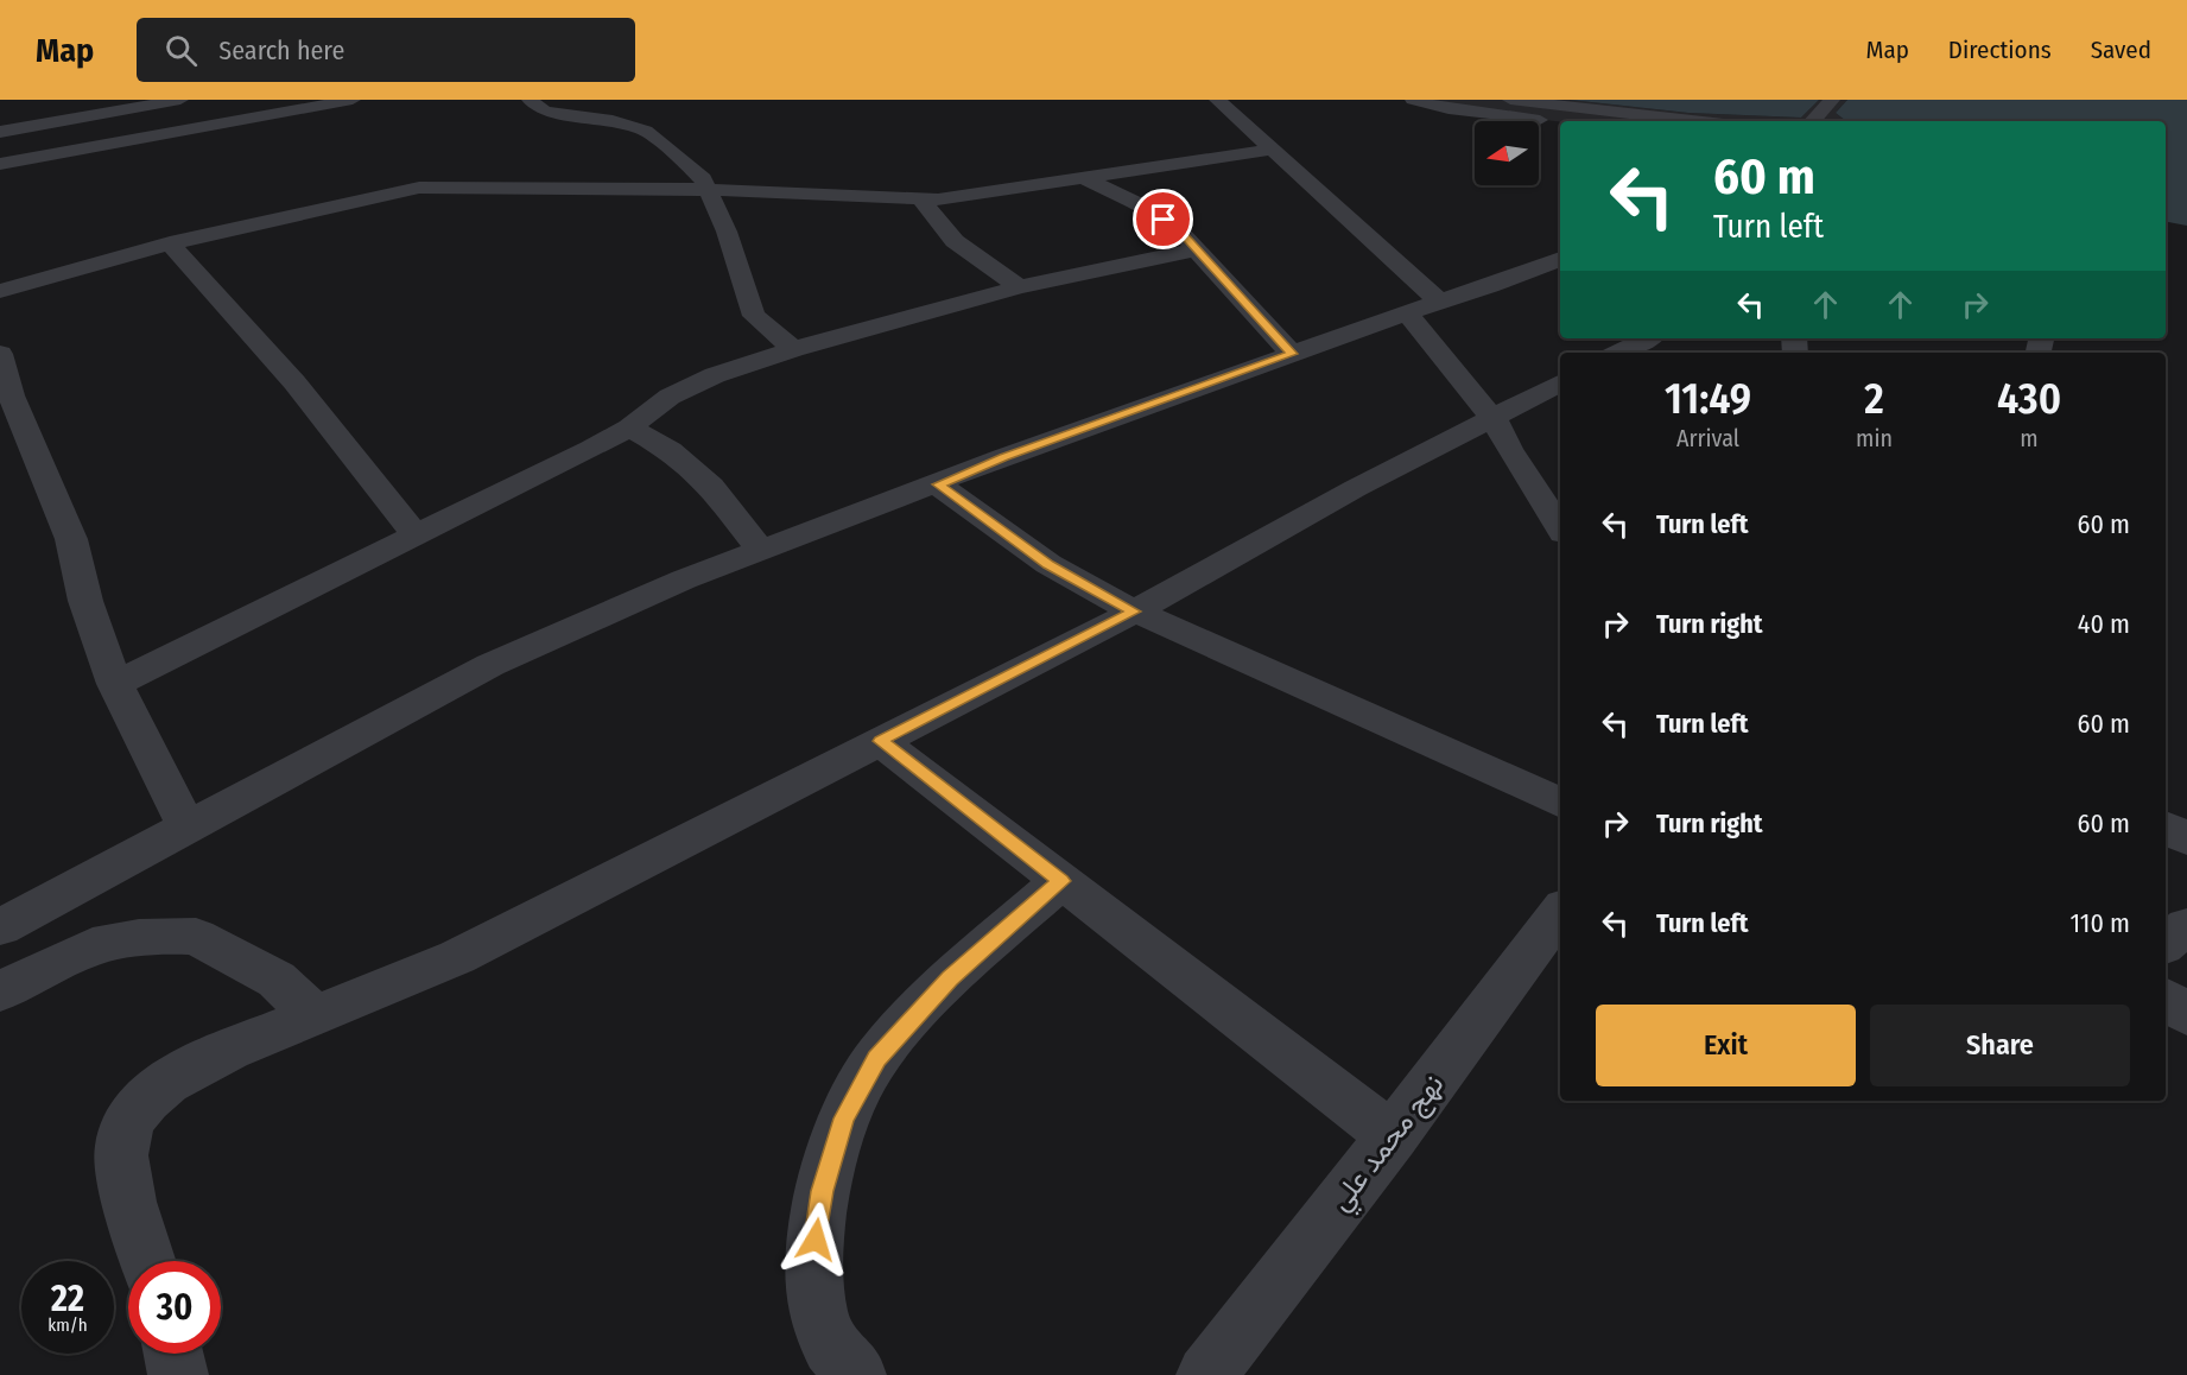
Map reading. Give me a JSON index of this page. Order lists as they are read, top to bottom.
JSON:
{
  "streets": {
    "street": ["نهج محمد علي"]
  },
  "north": "left",
  "page": {
    "header": "Map",
    "search": "Search here",
    "nav": ["Map", "Directions", "Saved"],
    "turn": ["60 m", "Turn left"],
    "eta": [
      "11:49",
      "Arrival",
      "2",
      "min",
      "430",
      "m"
    ],
    "list": [
      {
        "name": "Turn left",
        "value": "60 m"
      },
      {
        "name": "Turn right",
        "value": "40 m"
      },
      {
        "name": "Turn left",
        "value": "60 m"
      },
      {
        "name": "Turn right",
        "value": "60 m"
      },
      {
        "name": "Turn left",
        "value": "110 m"
      }
    ],
    "buttons": ["Exit", "Share"],
    "speed": "22 km/h",
    "limit": "30"
  }
}
